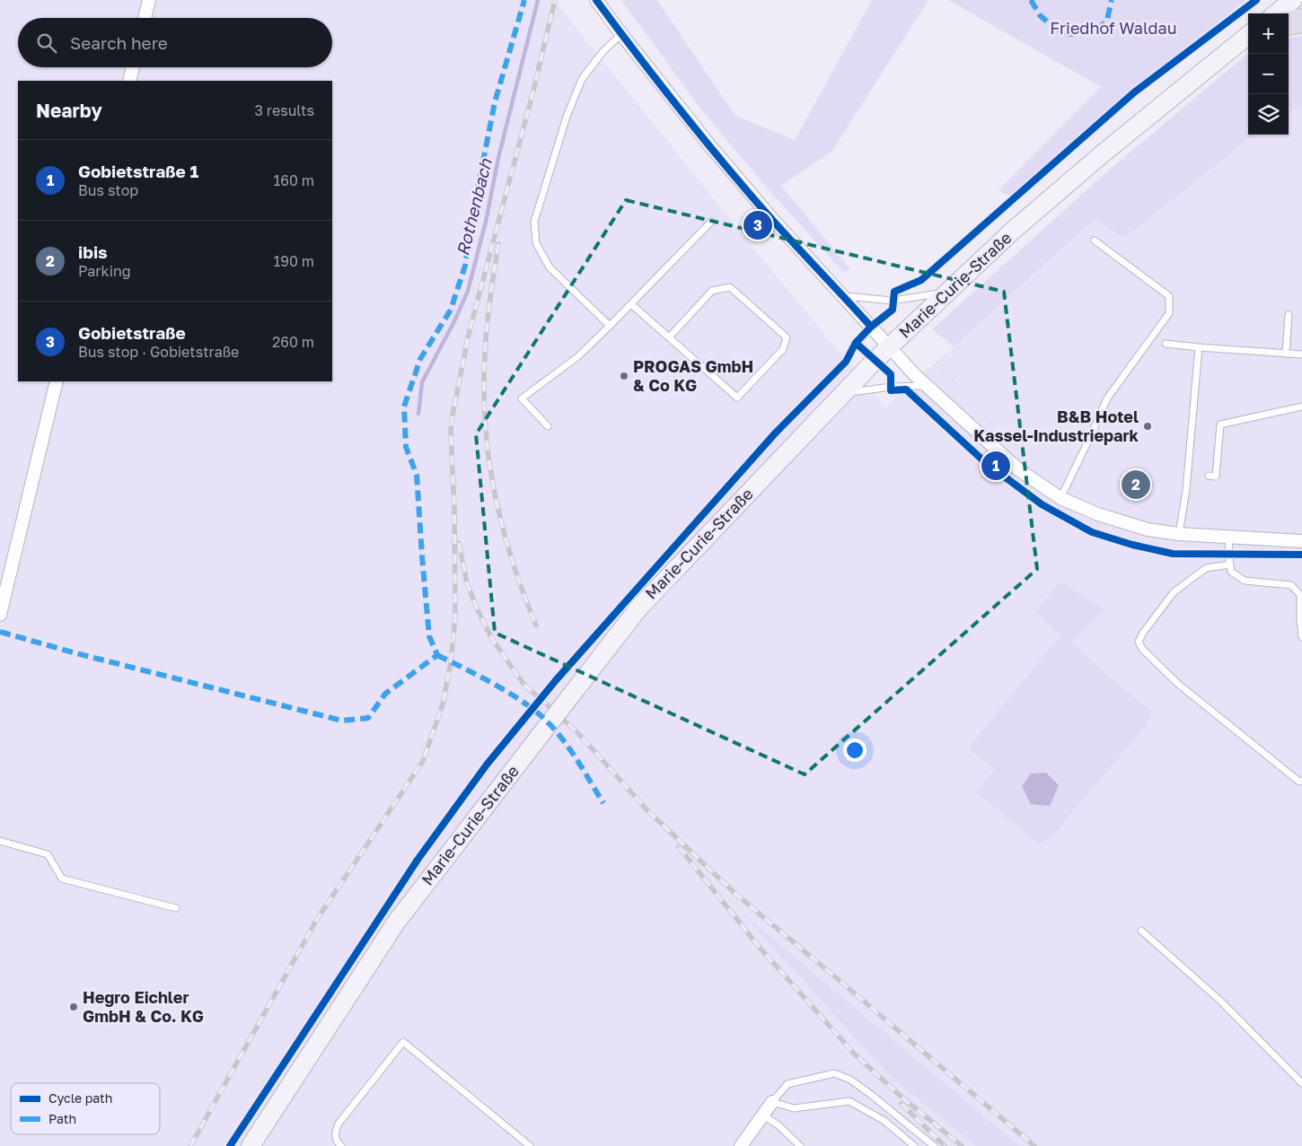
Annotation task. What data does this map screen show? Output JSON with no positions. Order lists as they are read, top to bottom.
{
  "streets": {
    "main road": ["Marie-Curie-Straße"]
  },
  "water": ["Rothenbach"],
  "parks": ["Friedhof Waldau"],
  "places": ["PROGAS GmbH & Co KG", "B&B Hotel Kassel-Industriepark", "Hegro Eichler GmbH & Co. KG"],
  "legend": ["Cycle path", "Path"],
  "page": {
    "map_buttons": ["+", "−"],
    "search": "Search here",
    "heading": ["Nearby", "3 results"],
    "list": [
      {
        "mark": "1",
        "name": "Gobietstraße 1",
        "note": "Bus stop",
        "value": "160 m"
      },
      {
        "mark": "2",
        "name": "ibis",
        "note": "Parking",
        "value": "190 m"
      },
      {
        "mark": "3",
        "name": "Gobietstraße",
        "note": "Bus stop · Gobietstraße",
        "value": "260 m"
      }
    ],
    "pins": ["3", "1", "2"]
  }
}
